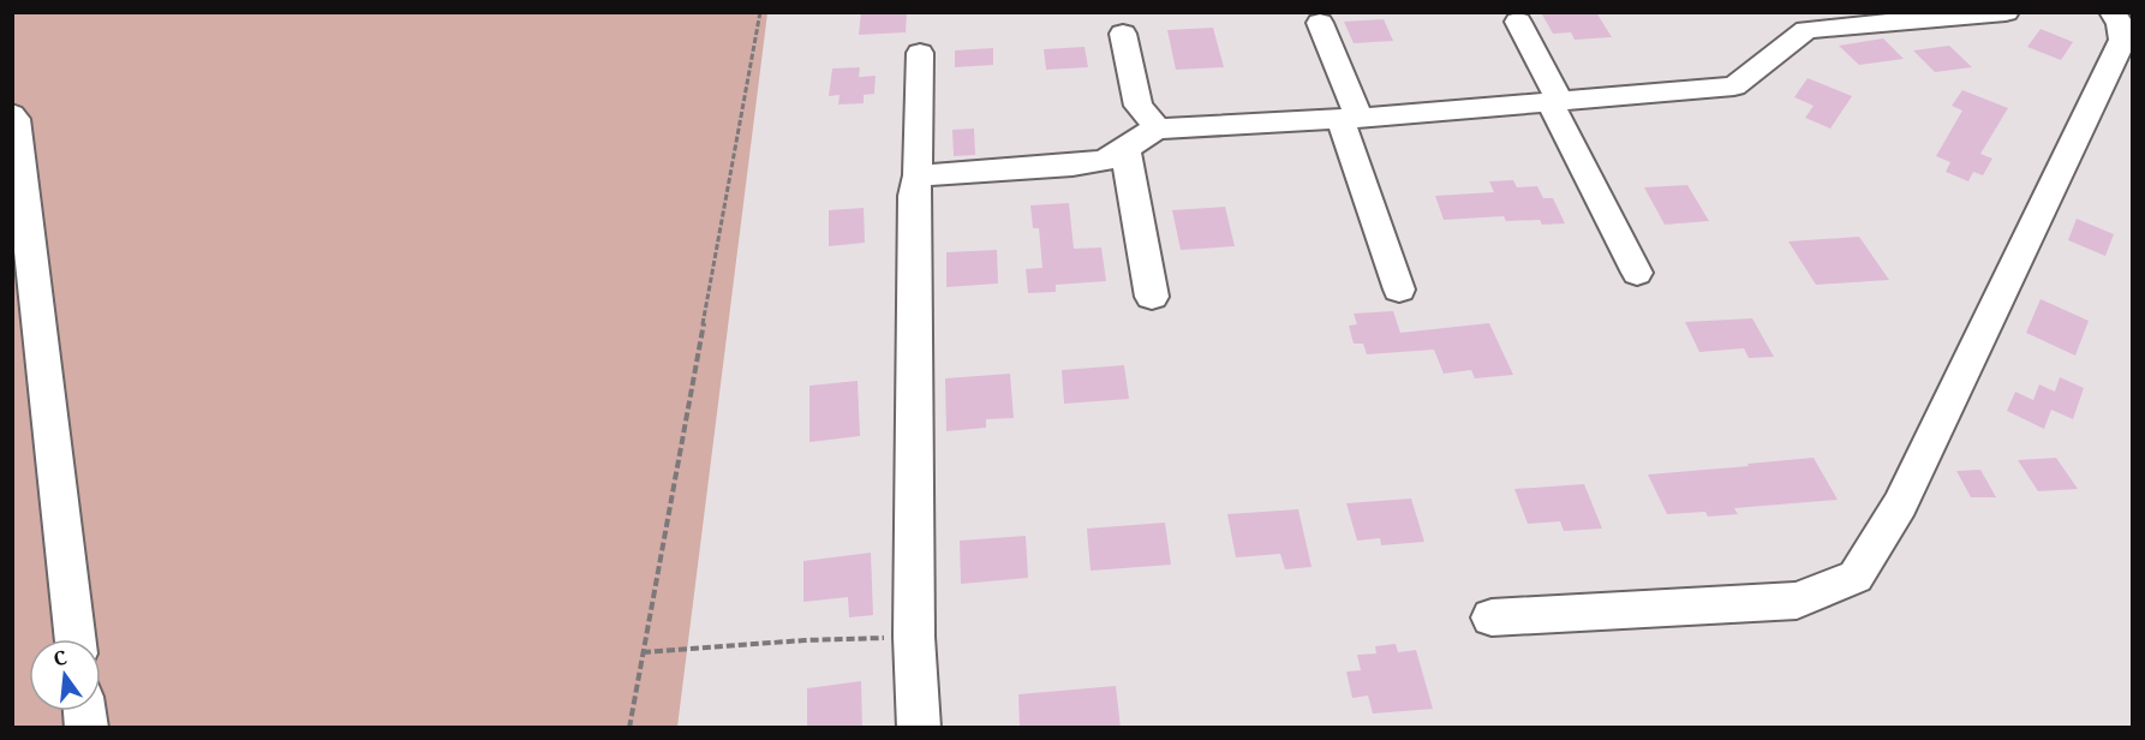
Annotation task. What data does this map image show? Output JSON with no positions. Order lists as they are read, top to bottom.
{
  "north": "top"
}
